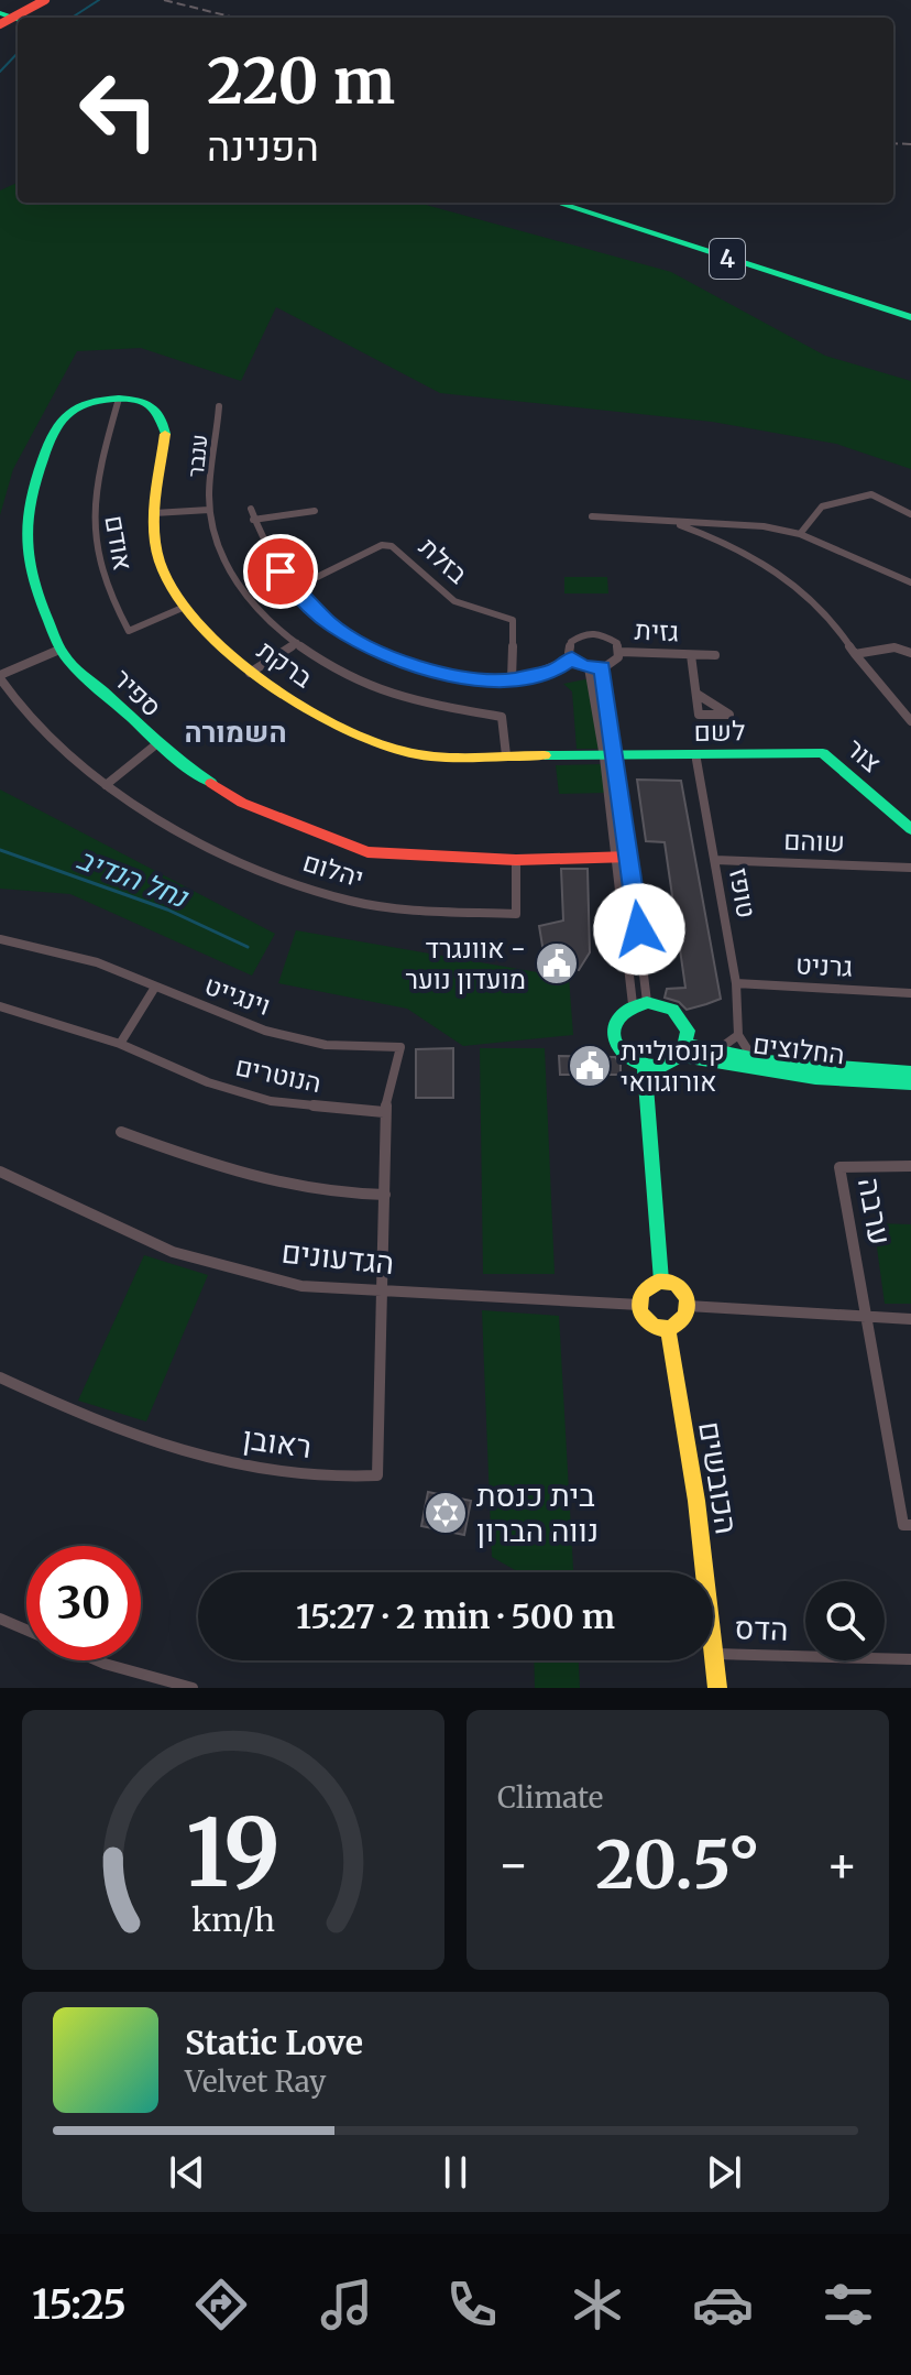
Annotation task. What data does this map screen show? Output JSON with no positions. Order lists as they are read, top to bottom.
{
  "streets": {
    "main road": [
      "4",
      "ברקת",
      "ספיר",
      "לשם",
      "צור",
      "החלוצים",
      "הכובשים"
    ],
    "street": [
      "ענבר",
      "אודם",
      "בזלת",
      "גזית",
      "שוהם",
      "יהלום",
      "טופז",
      "גרניט",
      "וינגייט",
      "הנוטרים",
      "ערבה",
      "הגדעונים",
      "ראובן",
      "הדס"
    ]
  },
  "crossings": [
    ["ענבר", "ברקת"],
    ["אודם", "ברקת"],
    ["אודם", "ספיר"],
    ["ברקת", "ספיר"],
    ["ברקת", "לשם"],
    ["ספיר", "יהלום"],
    ["לשם", "צור"],
    ["לשם", "טופז"],
    ["שוהם", "טופז"],
    ["טופז", "גרניט"],
    ["וינגייט", "הנוטרים"],
    ["הגדעונים", "ראובן"],
    ["הגדעונים", "הכובשים"],
    ["הכובשים", "הדס"]
  ],
  "districts": ["השמורה"],
  "water": ["נחל הנדיב"],
  "places": {
    "public building": ["אוונגרד - מועדון נוער", "קונסוליית אורוגוואי"],
    "synagogue": ["בית כנסת נווה הברון"]
  },
  "page": {
    "turn": ["220 m", "הפנינה"],
    "limit": "30",
    "trip": "15:27 · 2 min · 500 m",
    "tile": "Climate",
    "heat": ["−", "20.5°", "+"],
    "song": ["Static Love", "Velvet Ray"],
    "tabs": "15:25",
    "gauge": ["19", "km/h"]
  }
}
